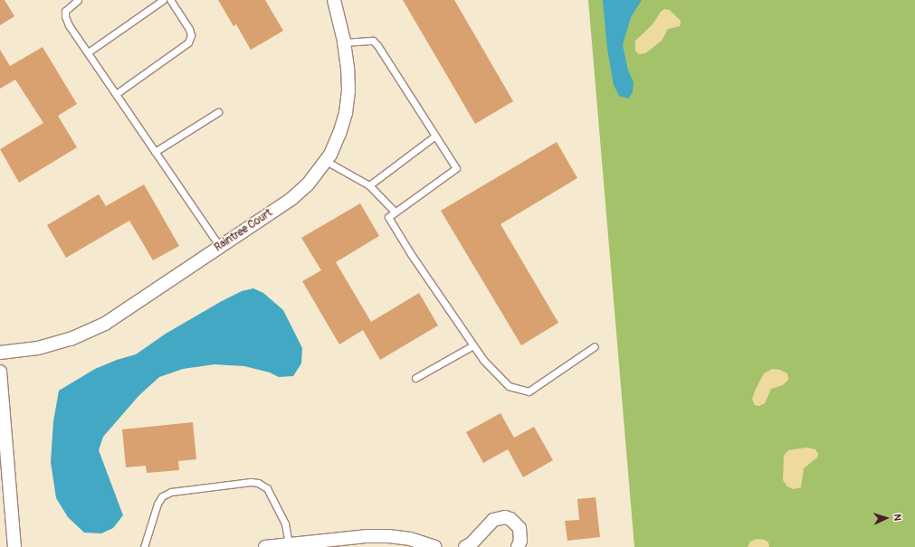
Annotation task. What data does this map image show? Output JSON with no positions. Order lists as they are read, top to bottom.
{
  "streets": {
    "street": ["Raintree Court"]
  },
  "north": "right"
}
